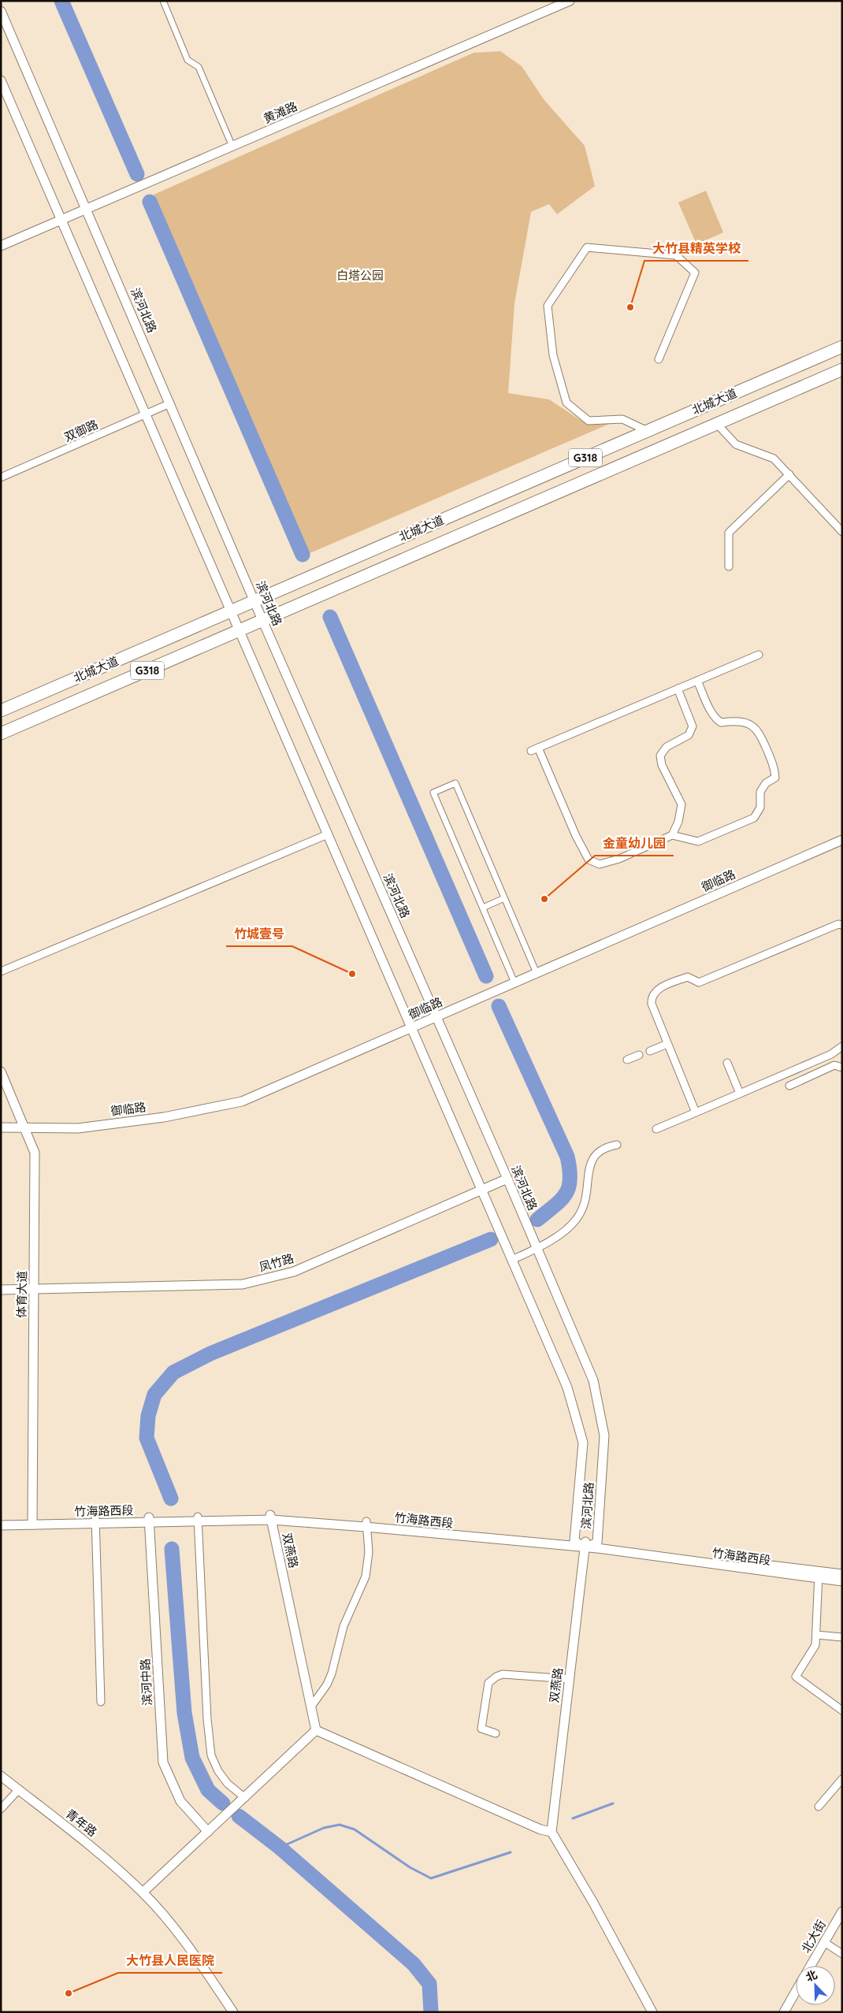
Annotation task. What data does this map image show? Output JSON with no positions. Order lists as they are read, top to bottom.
{
  "streets": {
    "highway": ["北城大道", "G318"],
    "street": [
      "黄滩路",
      "滨河北路",
      "双御路",
      "御临路",
      "凤竹路",
      "体育大道",
      "竹海路西段",
      "双燕路",
      "滨河中路",
      "青年路",
      "北大街"
    ]
  },
  "crossings": [
    ["黄滩路", "滨河北路"],
    ["滨河北路", "北城大道"],
    ["滨河北路", "双御路"],
    ["滨河北路", "御临路"],
    ["滨河北路", "凤竹路"],
    ["滨河北路", "竹海路西段"],
    ["滨河北路", "双燕路"],
    ["御临路", "体育大道"],
    ["凤竹路", "体育大道"],
    ["体育大道", "竹海路西段"],
    ["竹海路西段", "双燕路"],
    ["竹海路西段", "滨河中路"]
  ],
  "parks": ["白塔公园"],
  "places": [
    "大竹县精英学校",
    "金童幼儿园",
    "竹城壹号",
    "大竹县人民医院"
  ],
  "north": "top left"
}
